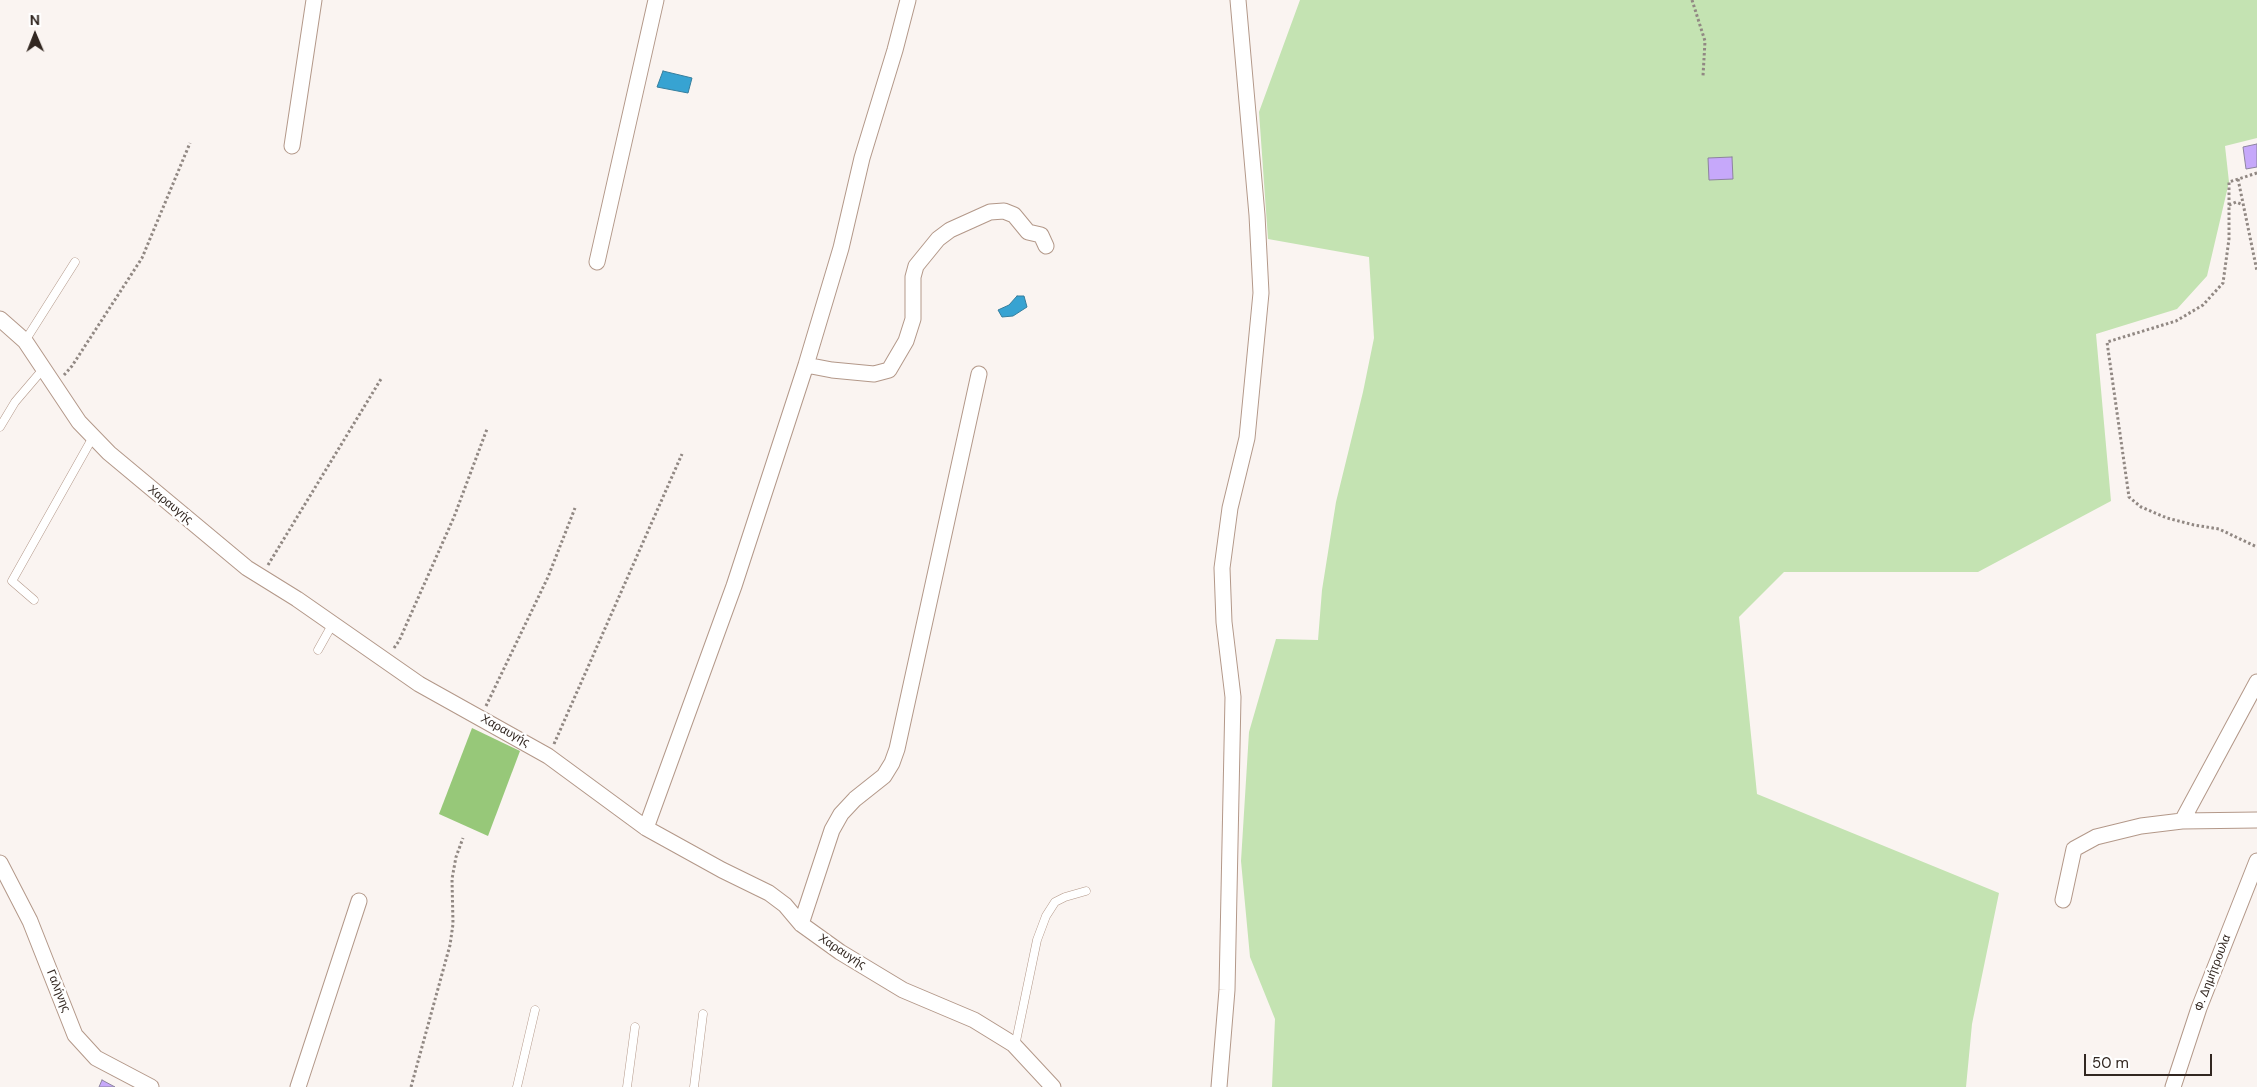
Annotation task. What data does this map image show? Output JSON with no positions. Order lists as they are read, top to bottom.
{
  "streets": {
    "street": ["Χαραυγής", "Φ. Δημήτρουλα", "Γαλήνης"]
  },
  "scale_bar": "50 m",
  "north": "top"
}
